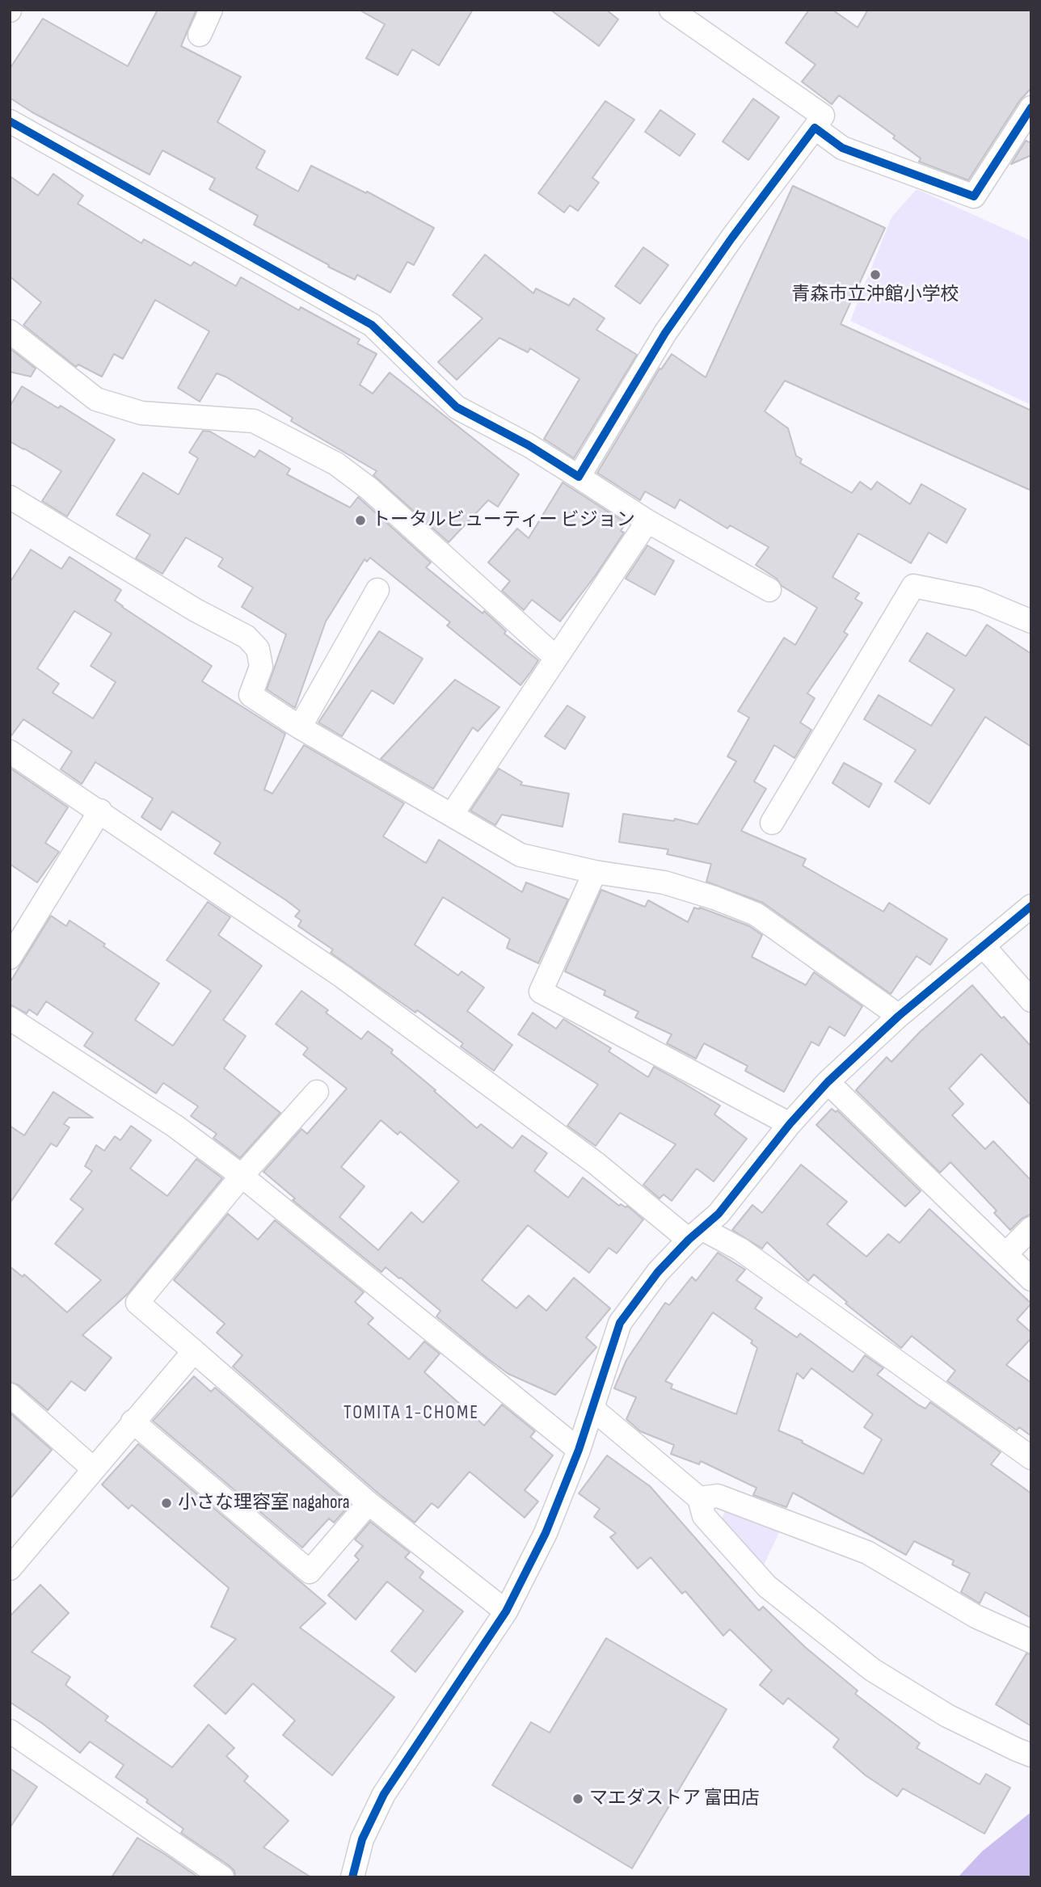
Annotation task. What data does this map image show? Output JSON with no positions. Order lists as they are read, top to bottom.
{
  "districts": ["TOMITA 1-CHOME"],
  "places": [
    "青森市立沖館小学校",
    "トータルビューティー ビジョン",
    "小さな理容室 nagahora",
    "マエダストア 富田店"
  ]
}
